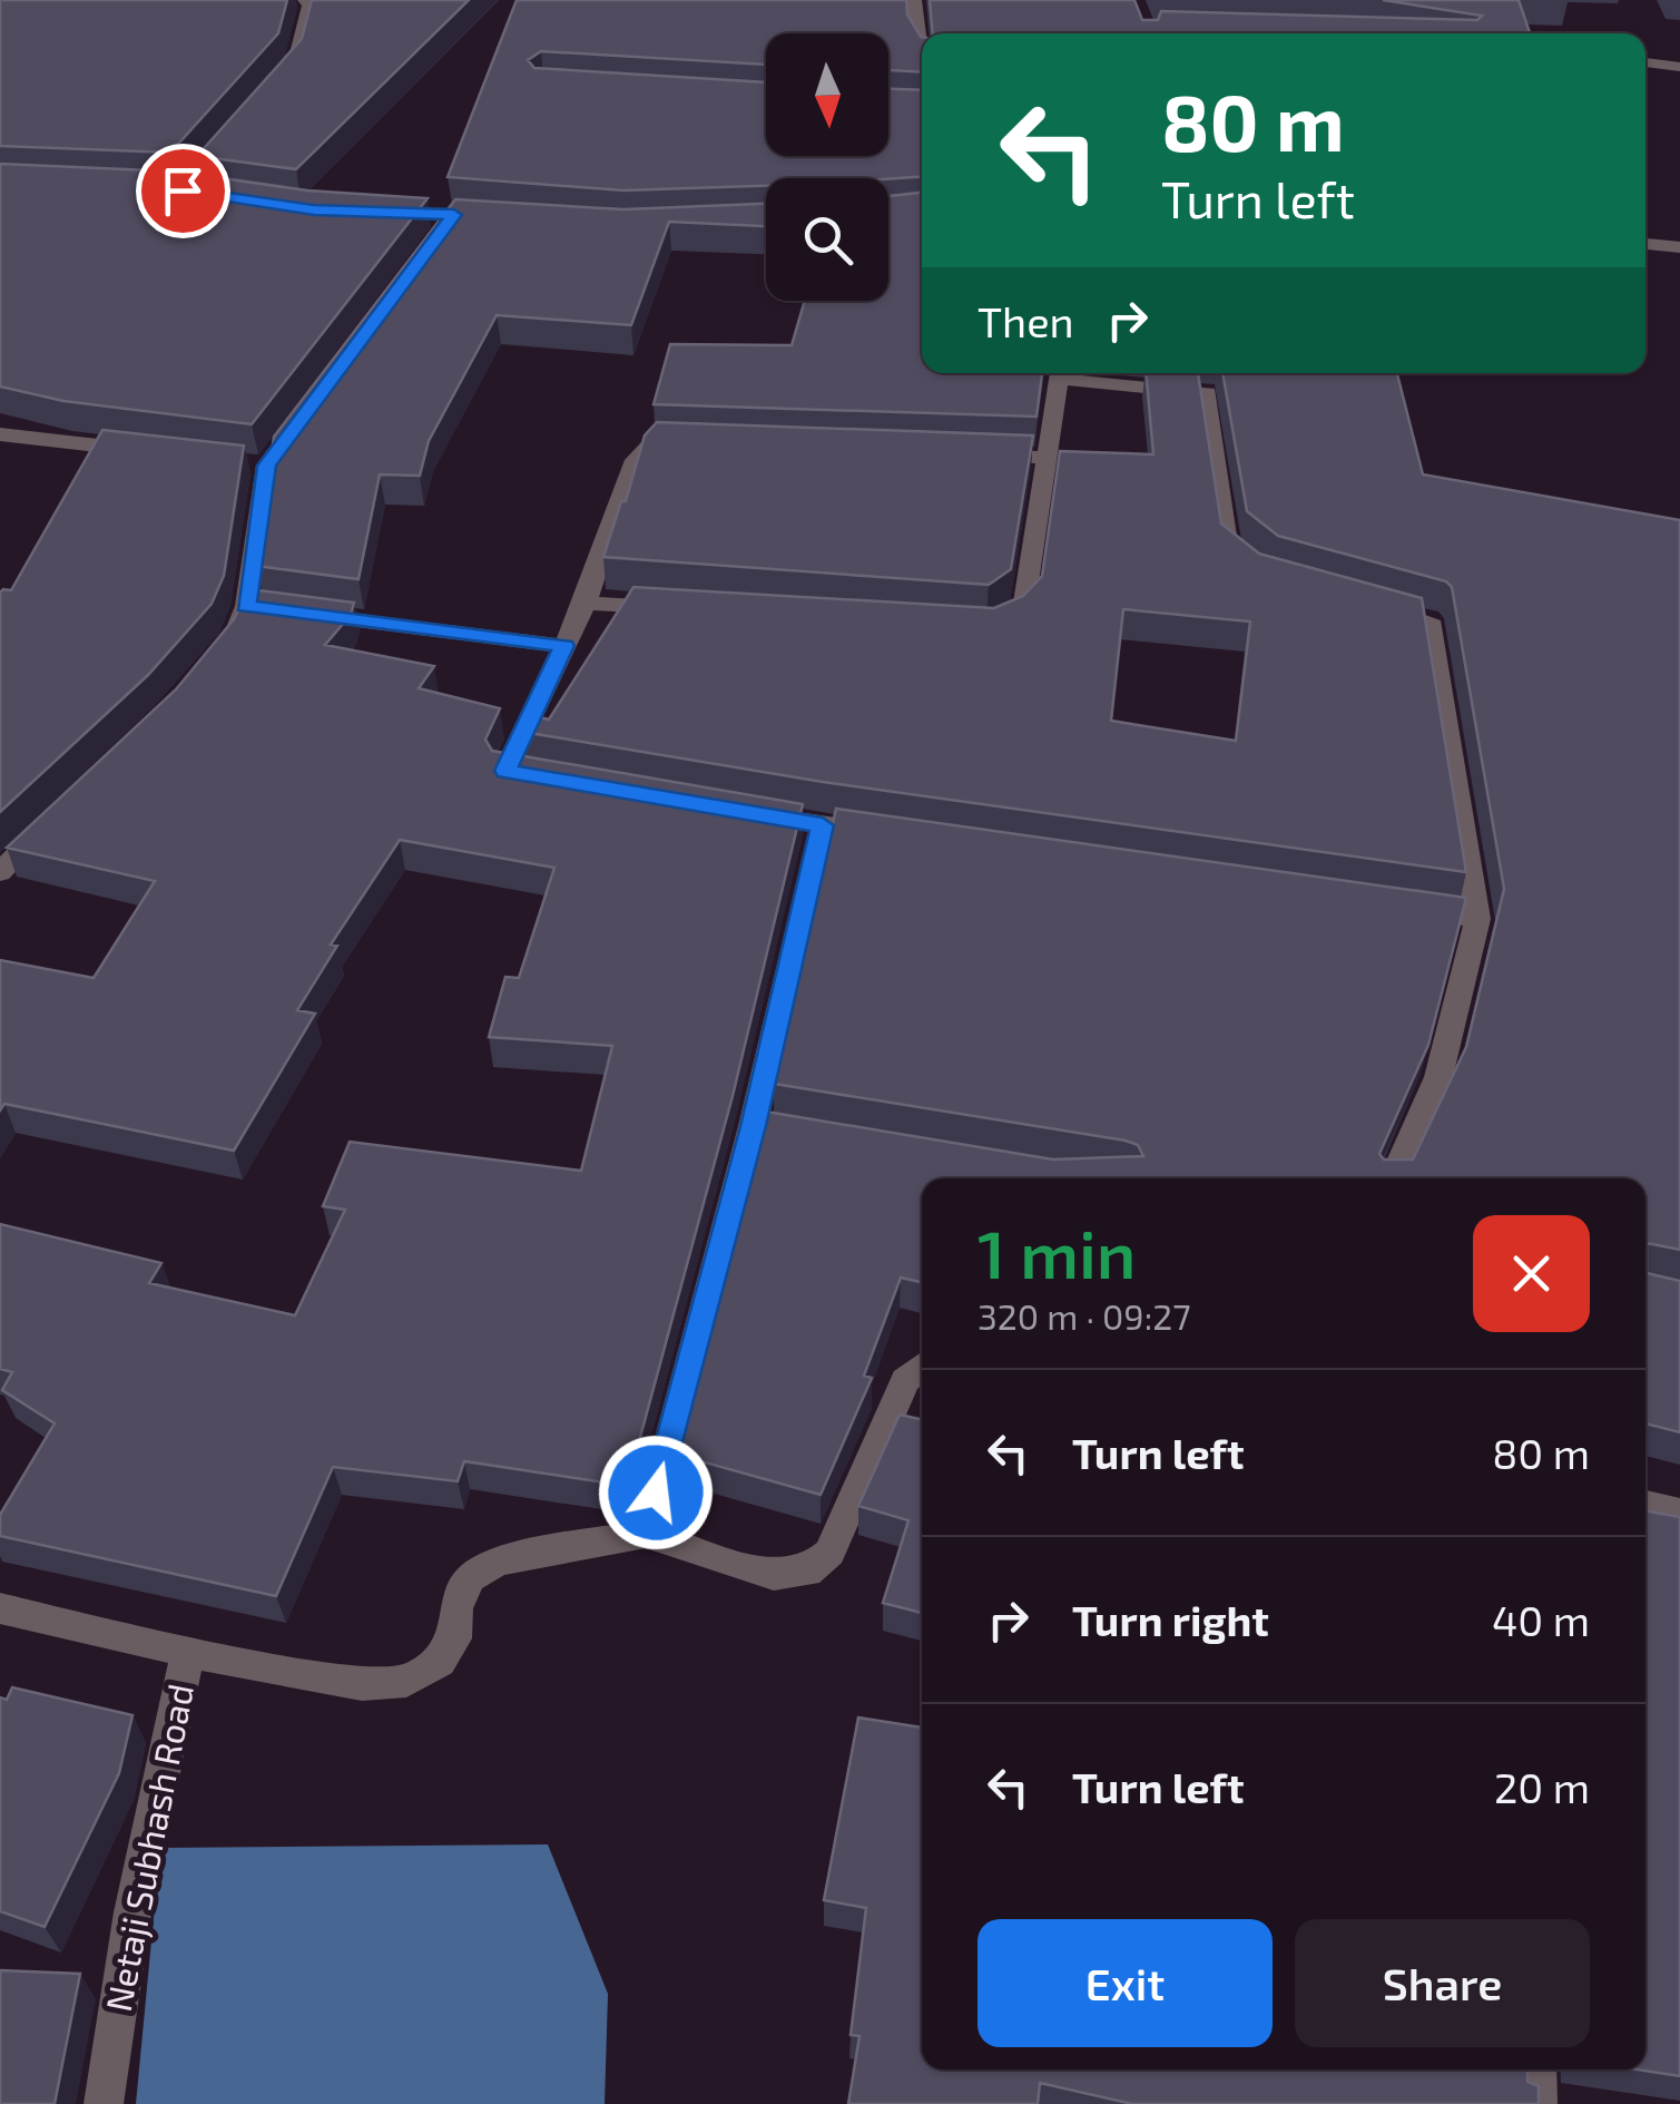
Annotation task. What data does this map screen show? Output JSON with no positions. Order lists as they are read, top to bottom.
{
  "streets": {
    "street": ["Netaji Subhash Road"]
  },
  "north": "bottom",
  "page": {
    "turn": ["80 m", "Turn left"],
    "then": "Then",
    "heading": ["1 min", "320 m · 09:27"],
    "list": [
      {
        "name": "Turn left",
        "value": "80 m"
      },
      {
        "name": "Turn right",
        "value": "40 m"
      },
      {
        "name": "Turn left",
        "value": "20 m"
      }
    ],
    "buttons": ["Exit", "Share"]
  }
}
